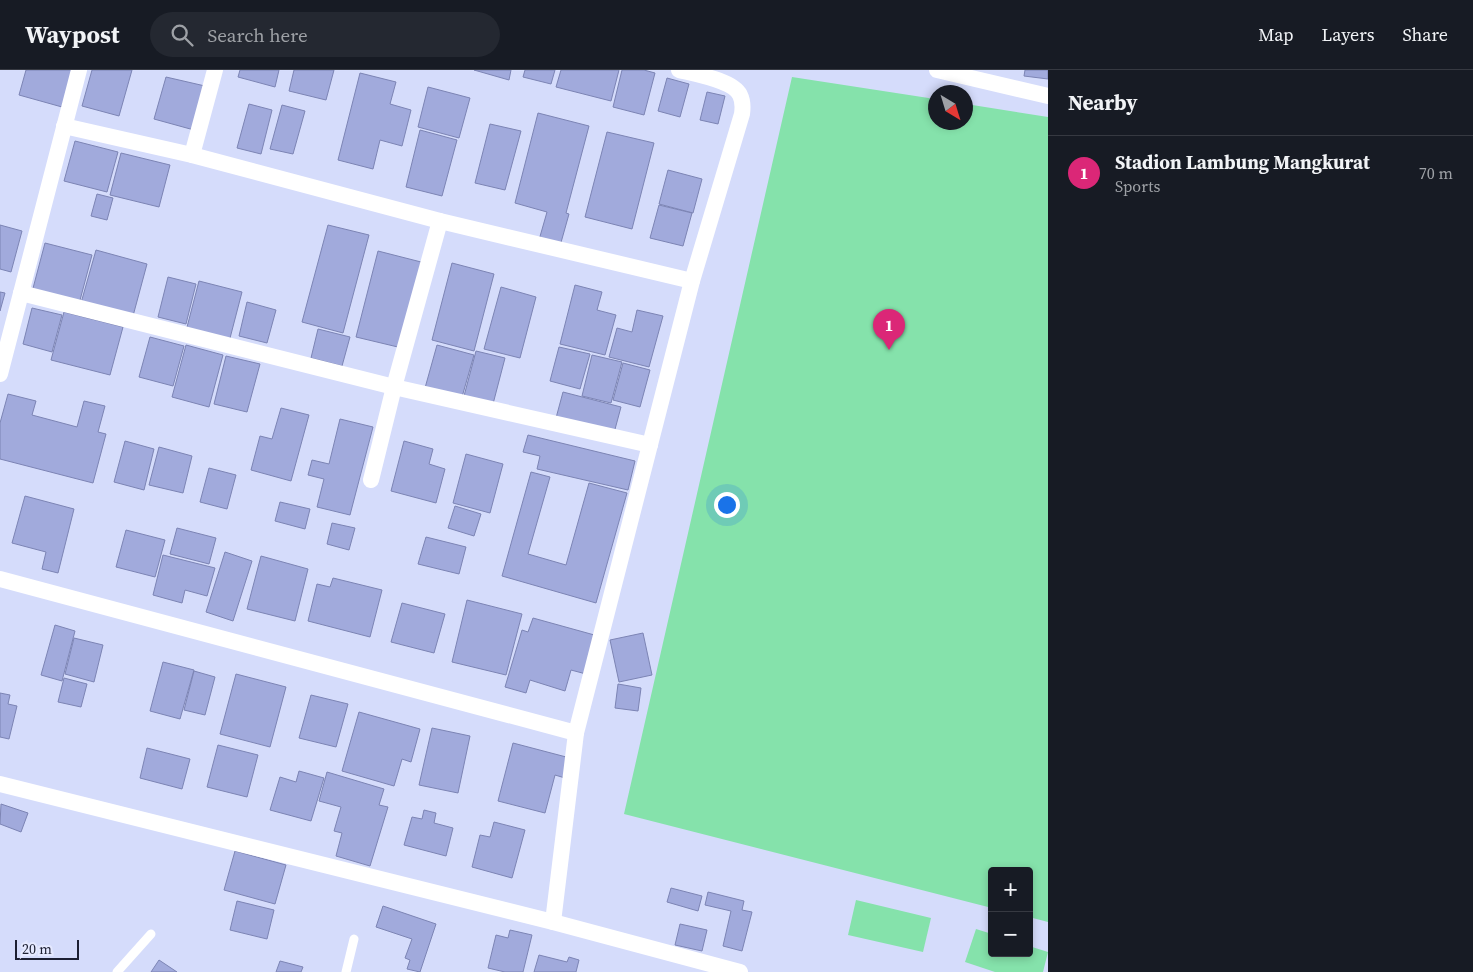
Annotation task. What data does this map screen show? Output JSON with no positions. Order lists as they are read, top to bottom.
{
  "scale_bar": "20 m",
  "north": "bottom right",
  "page": {
    "header": "Waypost",
    "search": "Search here",
    "nav": ["Map", "Layers", "Share"],
    "heading": "Nearby",
    "list": [
      {
        "mark": "1",
        "name": "Stadion Lambung Mangkurat",
        "note": "Sports",
        "value": "70 m"
      }
    ],
    "pins": "1",
    "map_buttons": ["+", "−"],
    "scale": "20 m"
  }
}
